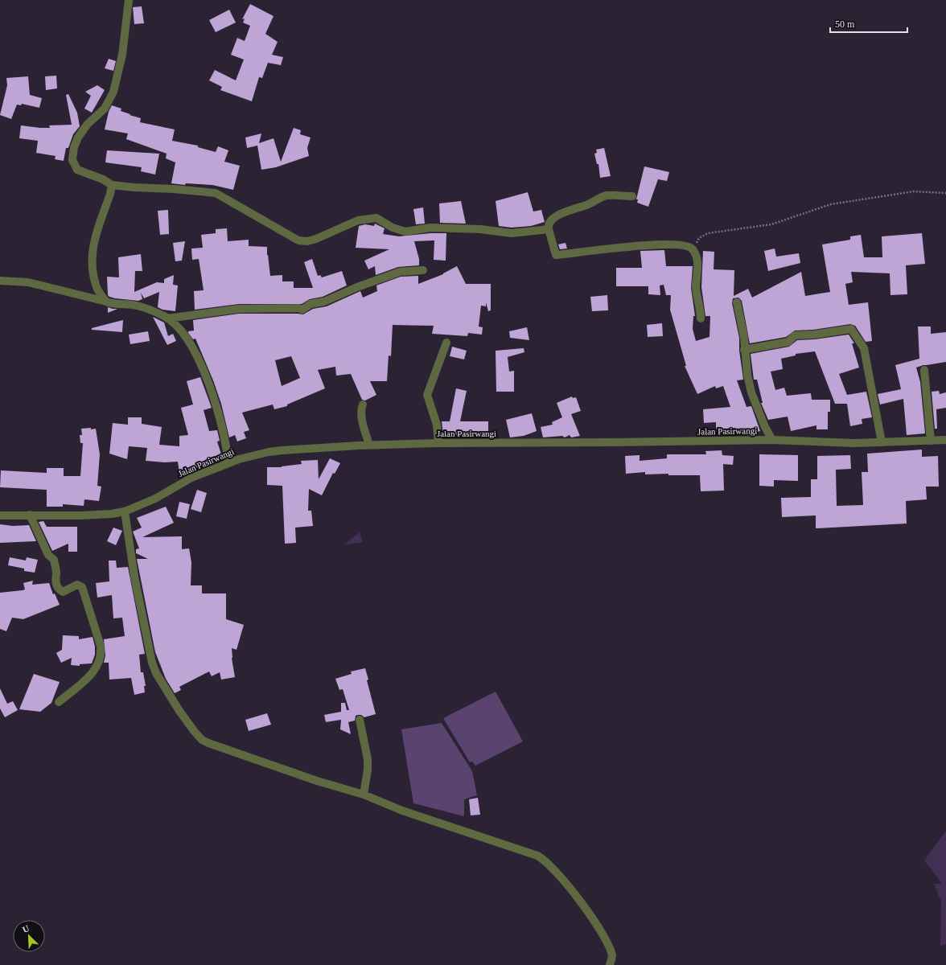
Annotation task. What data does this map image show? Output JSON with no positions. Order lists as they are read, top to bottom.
{
  "streets": {
    "street": ["Jalan Pasirwangi"]
  },
  "scale_bar": "50 m",
  "north": "top left"
}
